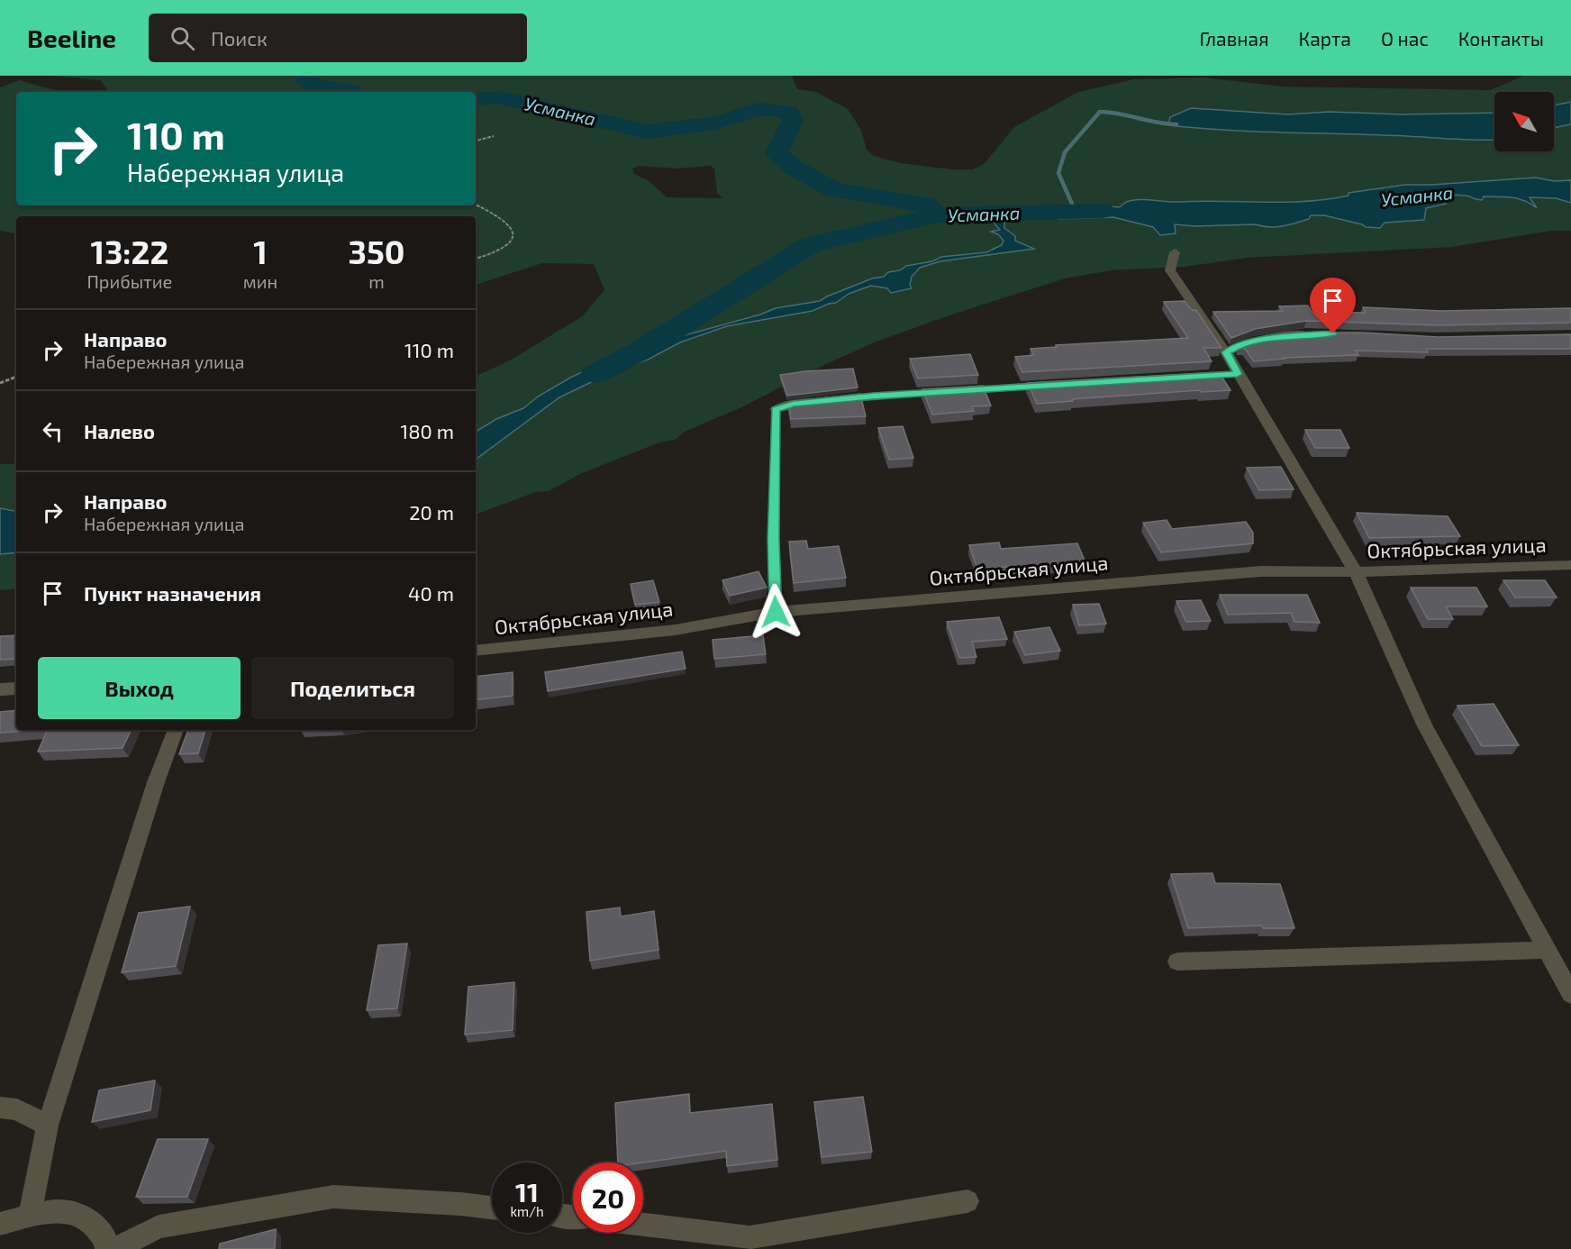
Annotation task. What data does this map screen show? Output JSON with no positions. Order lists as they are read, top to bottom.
{
  "streets": {
    "street": ["Октябрьская улица"]
  },
  "water": ["Усманка"],
  "north": "top left",
  "page": {
    "header": "Beeline",
    "search": "Поиск",
    "nav": [
      "Главная",
      "Карта",
      "О нас",
      "Контакты"
    ],
    "turn": ["110 m", "Набережная улица"],
    "eta": [
      "13:22",
      "Прибытие",
      "1",
      "мин",
      "350",
      "m"
    ],
    "list": [
      {
        "name": "Направо",
        "note": "Набережная улица",
        "value": "110 m"
      },
      {
        "name": "Налево",
        "value": "180 m"
      },
      {
        "name": "Направо",
        "note": "Набережная улица",
        "value": "20 m"
      },
      {
        "name": "Пункт назначения",
        "value": "40 m"
      }
    ],
    "buttons": ["Выход", "Поделиться"],
    "speed": "11 km/h",
    "limit": "20"
  }
}
